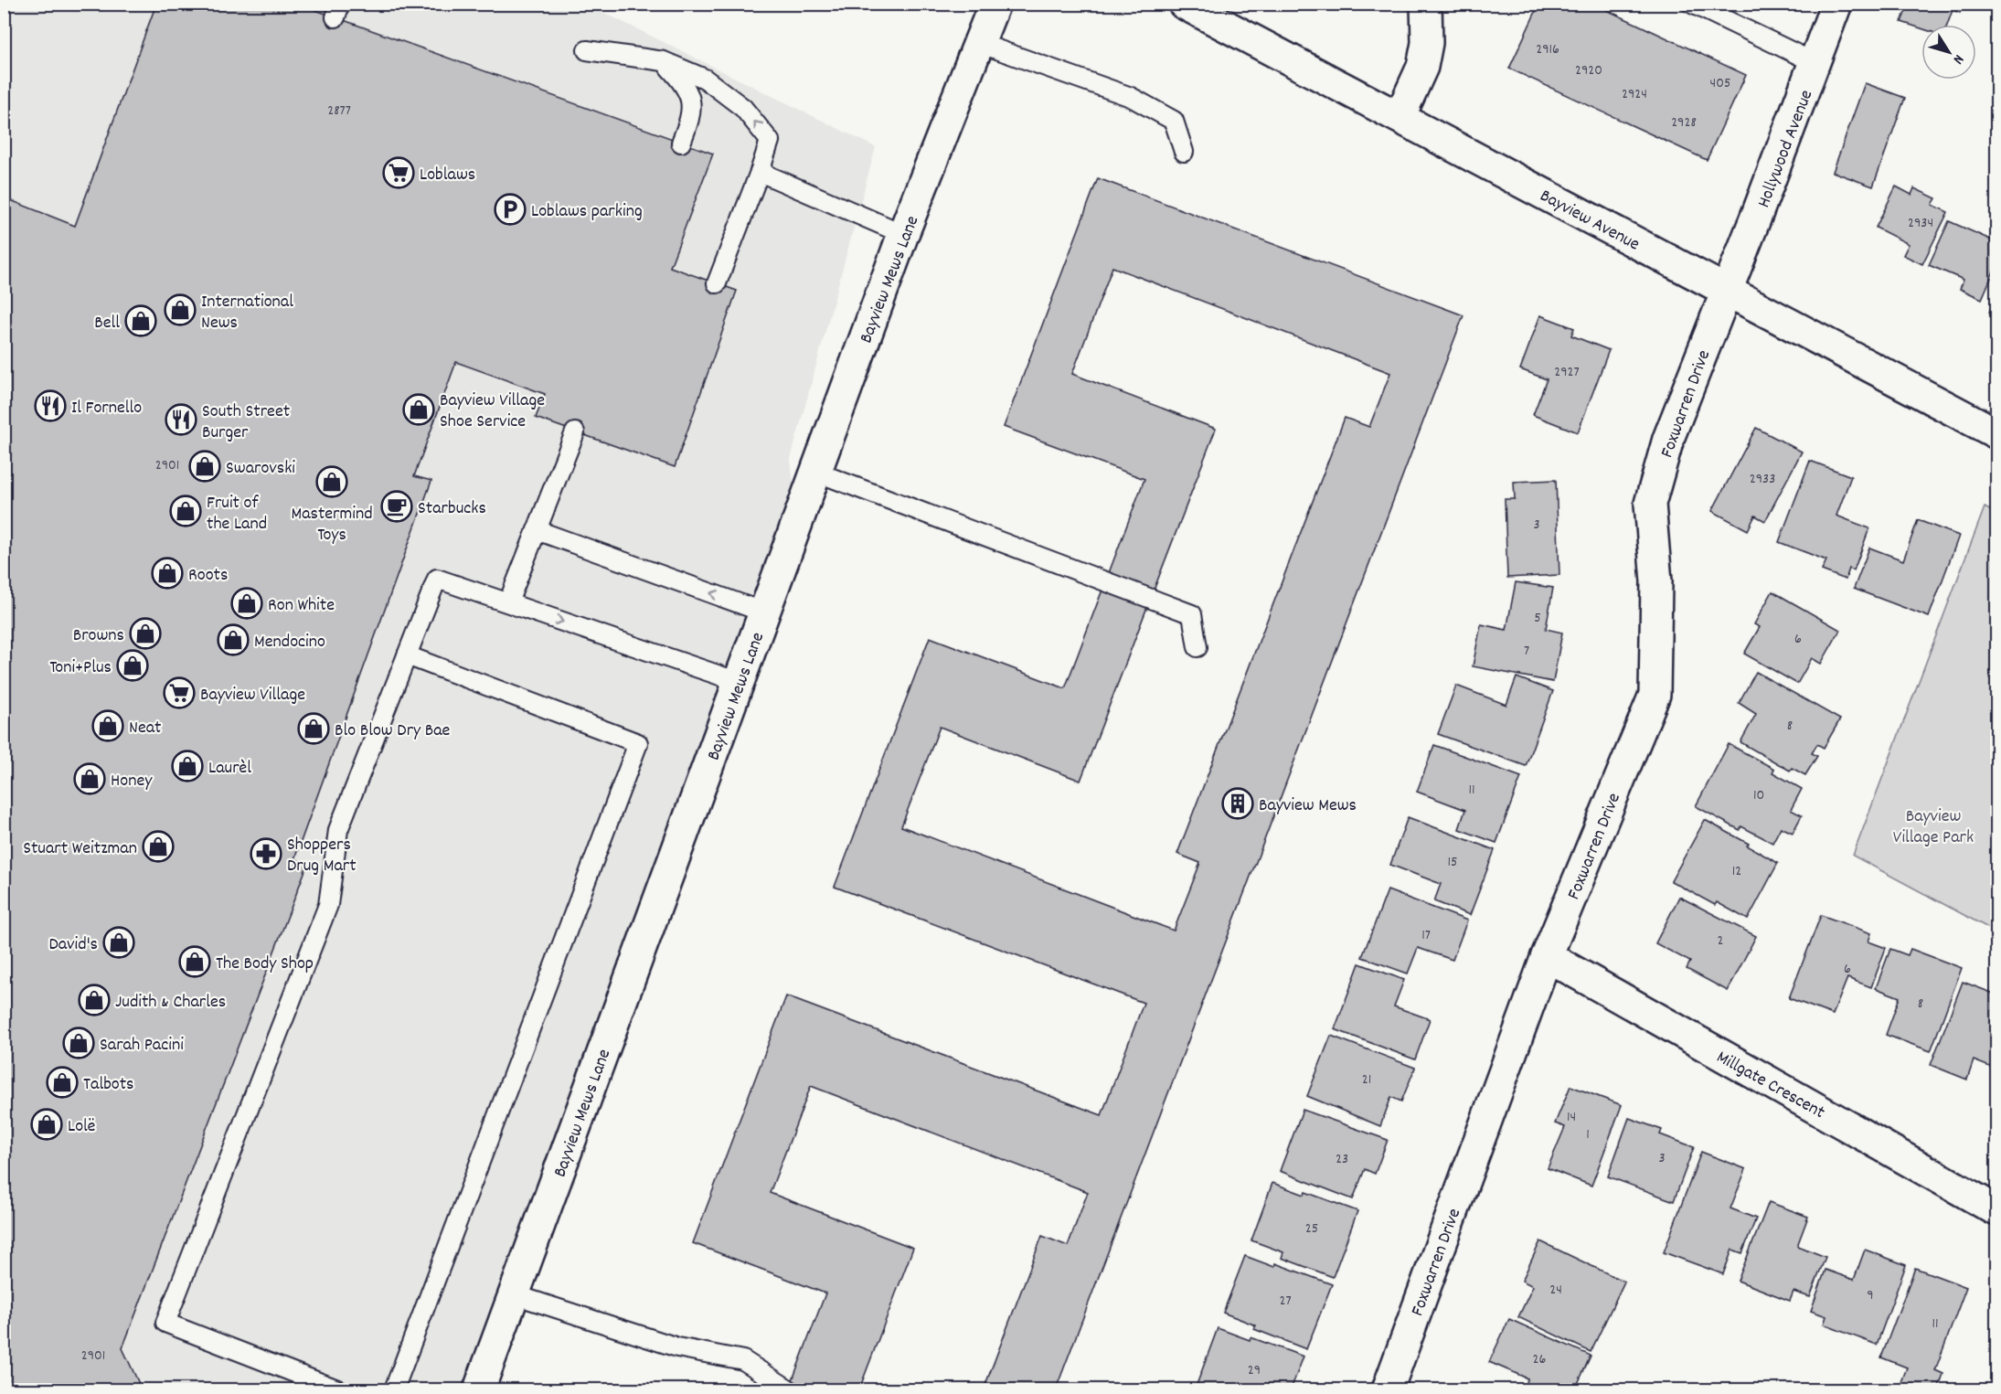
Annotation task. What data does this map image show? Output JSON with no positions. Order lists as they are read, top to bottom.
{
  "streets": {
    "street": [
      "Hollywood Avenue",
      "Bayview Avenue",
      "Bayview Mews Lane",
      "Foxwarren Drive",
      "Millgate Crescent"
    ]
  },
  "crossings": [
    ["Hollywood Avenue", "Bayview Avenue"],
    ["Hollywood Avenue", "Foxwarren Drive"],
    ["Bayview Avenue", "Foxwarren Drive"],
    ["Foxwarren Drive", "Millgate Crescent"]
  ],
  "parks": ["Bayview Village Park"],
  "places": {
    "supermarket": ["Loblaws", "Bayview Village"],
    "parking": ["Loblaws parking"],
    "shop": [
      "International News",
      "Bell",
      "Bayview Village Shoe Service",
      "Swarovski",
      "Mastermind Toys",
      "Fruit of the Land",
      "Roots",
      "Ron White",
      "Browns",
      "Mendocino",
      "Toni+Plus",
      "Neat",
      "Blo Blow Dry Bae",
      "Laurèl",
      "Honey",
      "Stuart Weitzman",
      "David's",
      "The Body Shop",
      "Judith & Charles",
      "Sarah Pacini",
      "Talbots",
      "Lolë"
    ],
    "restaurant": ["Il Fornello", "South Street Burger"],
    "cafe": ["Starbucks"],
    "building": ["Bayview Mews"],
    "pharmacy": ["Shoppers Drug Mart"]
  },
  "house_numbers": [
    "2916",
    "2920",
    "405",
    "2924",
    "2877",
    "2928",
    "2934",
    "2927",
    "2901",
    "2933",
    "3",
    "5",
    "6",
    "7",
    "8",
    "11",
    "10",
    "15",
    "12",
    "17",
    "2",
    "6",
    "8",
    "21",
    "14",
    "1",
    "3",
    "23",
    "25",
    "24",
    "9",
    "27",
    "11",
    "2901",
    "26",
    "29"
  ],
  "north": "bottom right"
}
